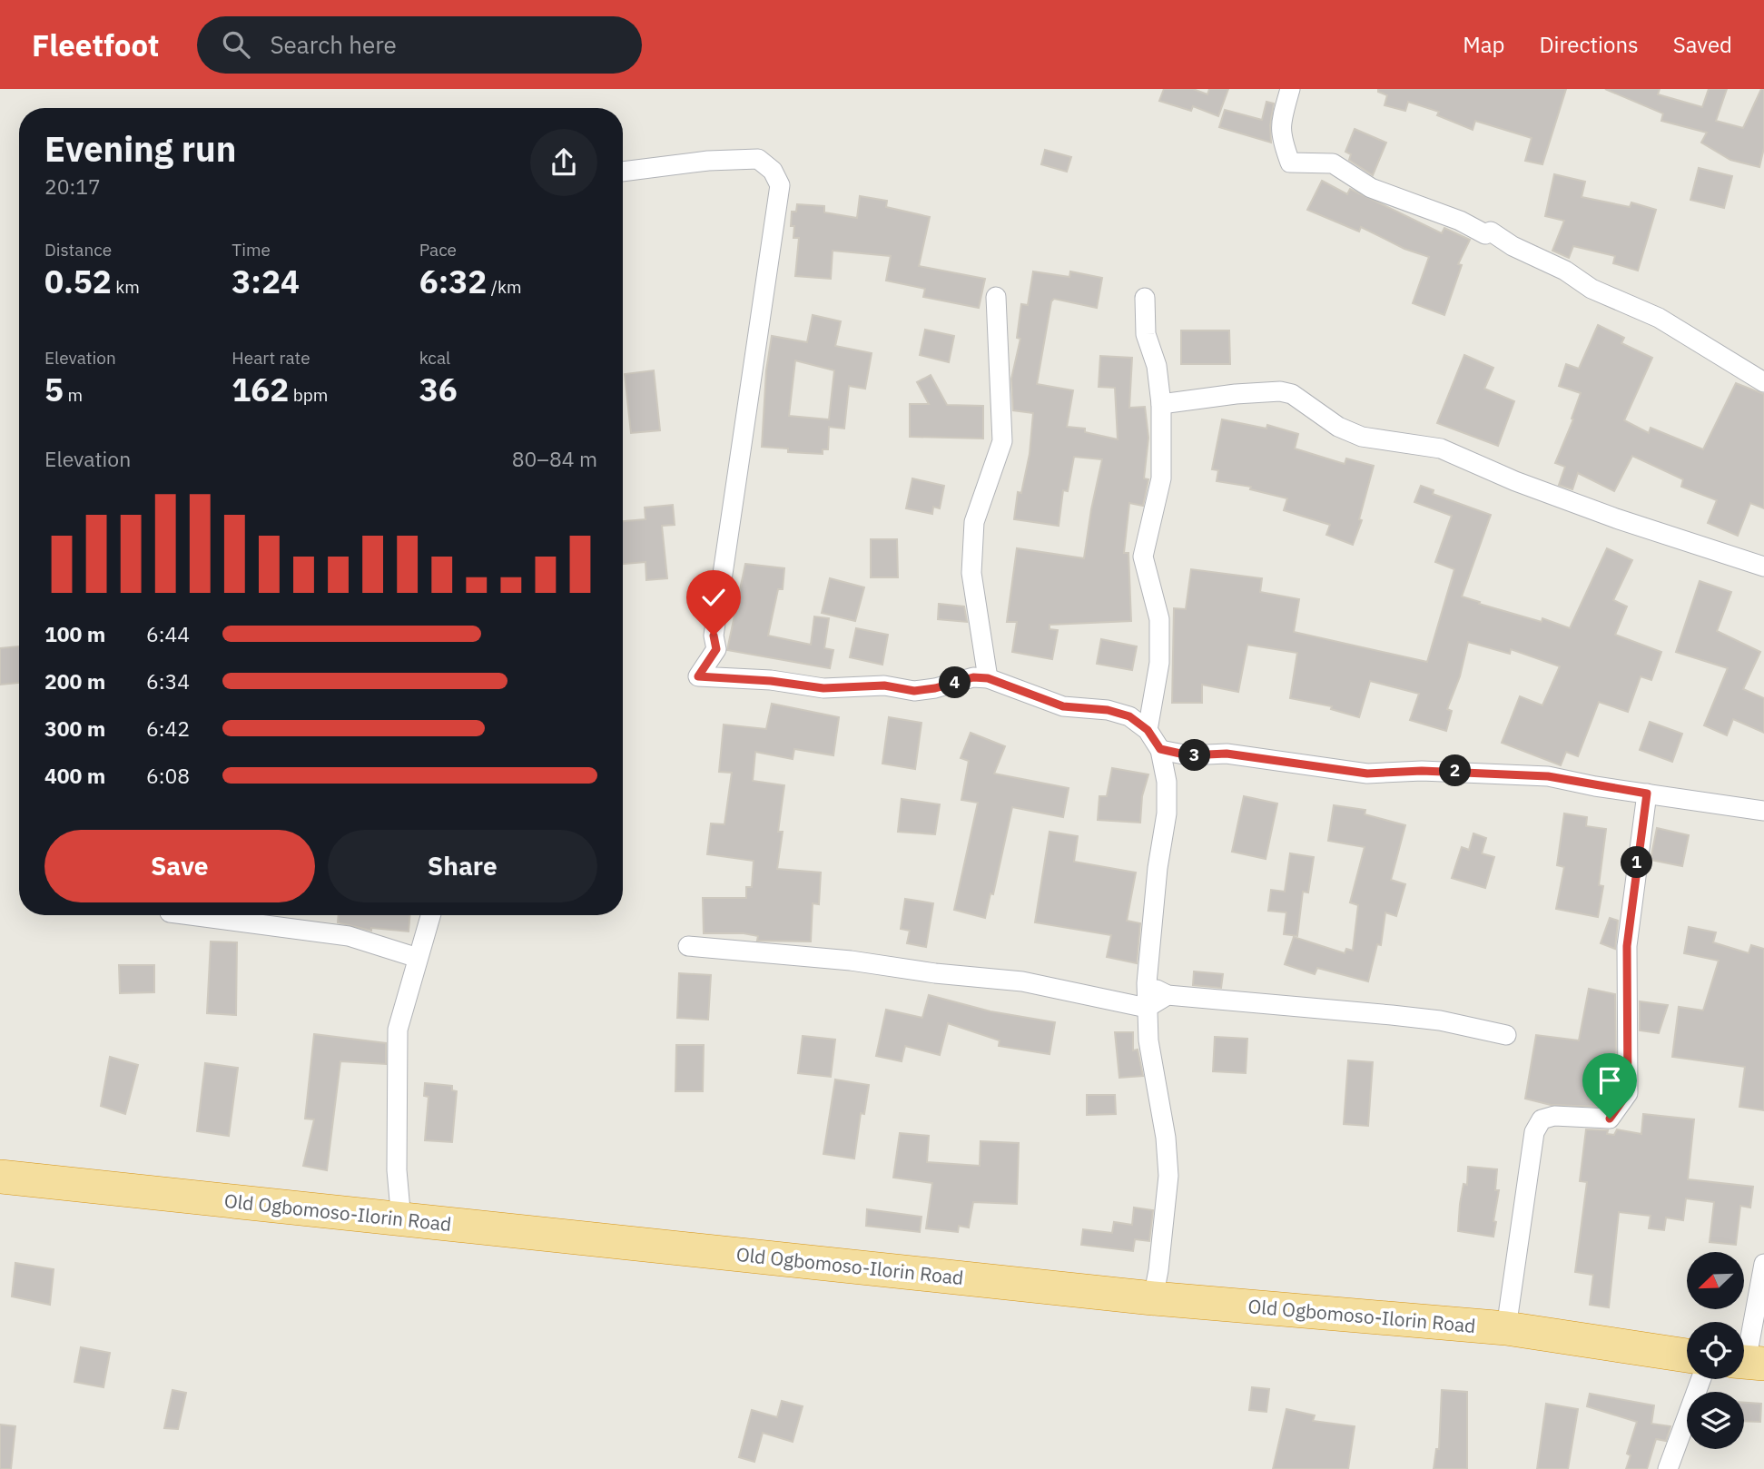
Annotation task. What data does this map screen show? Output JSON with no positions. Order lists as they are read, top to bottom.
{
  "streets": {
    "highway": ["Old Ogbomoso-Ilorin Road"]
  },
  "north": "bottom left",
  "page": {
    "header": "Fleetfoot",
    "search": "Search here",
    "nav": ["Map", "Directions", "Saved"],
    "heading": ["Evening run", "20:17"],
    "stats": [
      ["Distance", "0.52 km"],
      ["Time", "3:24"],
      ["Pace", "6:32 /km"],
      ["Elevation", "5 m"],
      ["Heart rate", "162 bpm"],
      ["kcal", "36"]
    ],
    "chart": ["Elevation", "80–84 m"],
    "list": [
      {
        "name": "100 m",
        "note": "6:44"
      },
      {
        "name": "200 m",
        "note": "6:34"
      },
      {
        "name": "300 m",
        "note": "6:42"
      },
      {
        "name": "400 m",
        "note": "6:08"
      }
    ],
    "pins": [
      "4",
      "3",
      "2",
      "1"
    ],
    "buttons": ["Save", "Share"]
  }
}
